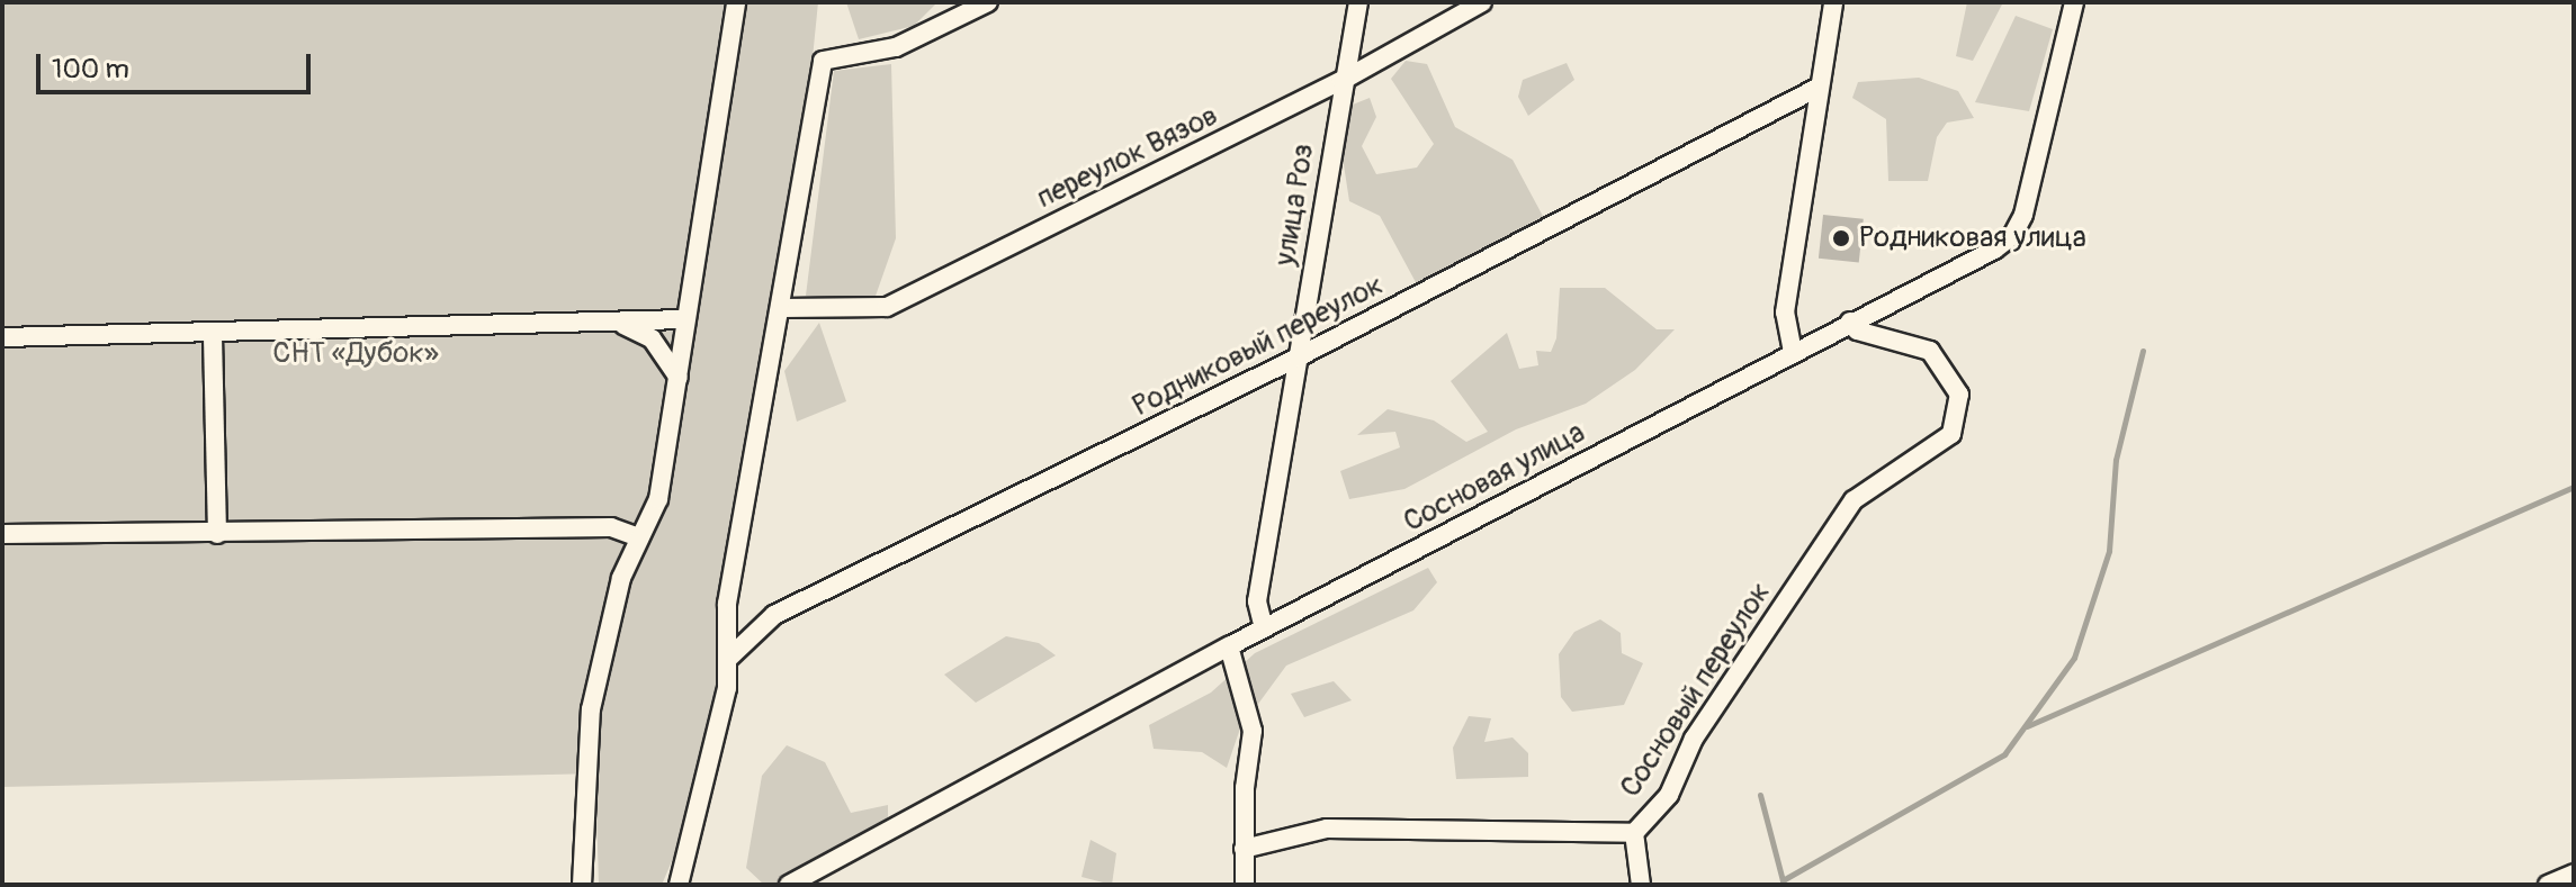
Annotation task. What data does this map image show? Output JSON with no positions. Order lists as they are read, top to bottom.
{
  "streets": {
    "street": [
      "переулок Вязов",
      "улица Роз",
      "Родниковый переулок",
      "Сосновая улица",
      "Сосновый переулок"
    ]
  },
  "crossings": [
    ["переулок Вязов", "улица Роз"],
    ["улица Роз", "Родниковый переулок"],
    ["улица Роз", "Сосновая улица"],
    ["Сосновая улица", "Сосновый переулок"]
  ],
  "parks": ["СНТ «Дубок»"],
  "places": ["Родниковая улица"],
  "scale_bar": "100 m"
}
